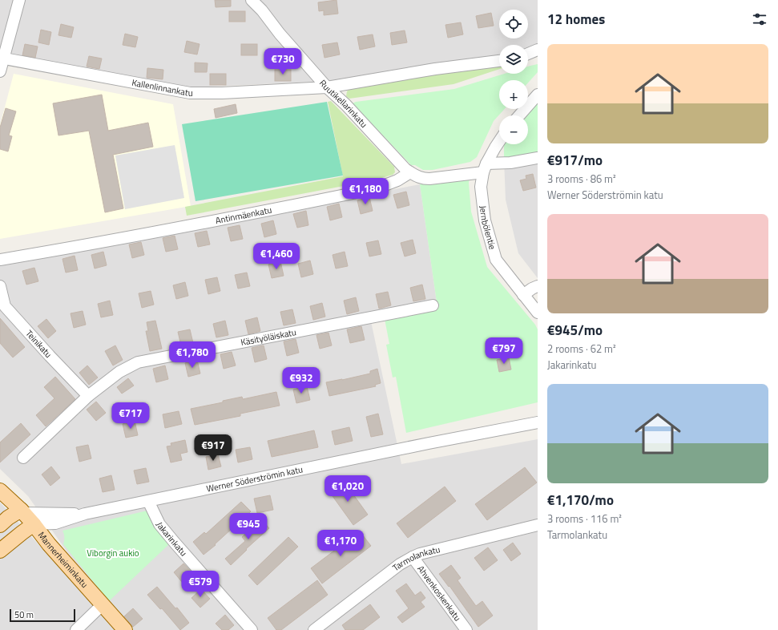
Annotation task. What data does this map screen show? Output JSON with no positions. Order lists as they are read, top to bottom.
{
  "streets": {
    "main road": ["Mannerheiminkatu"],
    "street": [
      "Kallenlinnankatu",
      "Ruutikellarinkatu",
      "Antinmäenkatu",
      "Jernbölentie",
      "Käsityöläiskatu",
      "Teinikatu",
      "Werner Söderströmin katu",
      "Jakarinkatu",
      "Tarmolankatu",
      "Ahvenkoskenkatu"
    ]
  },
  "crossings": [
    ["Kallenlinnankatu", "Ruutikellarinkatu"],
    ["Ruutikellarinkatu", "Antinmäenkatu"],
    ["Käsityöläiskatu", "Teinikatu"],
    ["Werner Söderströmin katu", "Jakarinkatu"],
    ["Werner Söderströmin katu", "Mannerheiminkatu"],
    ["Tarmolankatu", "Ahvenkoskenkatu"]
  ],
  "parks": ["Viborgin aukio"],
  "scale_bar": "50 m",
  "page": {
    "heading": "12 homes",
    "map_buttons": ["+", "−"],
    "list": [
      {
        "name": "€917/mo",
        "note": "3 rooms · 86 m² · Werner Söderströmin katu"
      },
      {
        "name": "€945/mo",
        "note": "2 rooms · 62 m² · Jakarinkatu"
      },
      {
        "name": "€1,170/mo",
        "note": "3 rooms · 116 m² · Tarmolankatu"
      }
    ],
    "price": [
      "€730",
      "€1,180",
      "€1,460",
      "€797",
      "€1,780",
      "€932",
      "€717",
      "€917",
      "€1,020",
      "€945",
      "€1,170",
      "€579"
    ],
    "scale": "50 m"
  }
}
